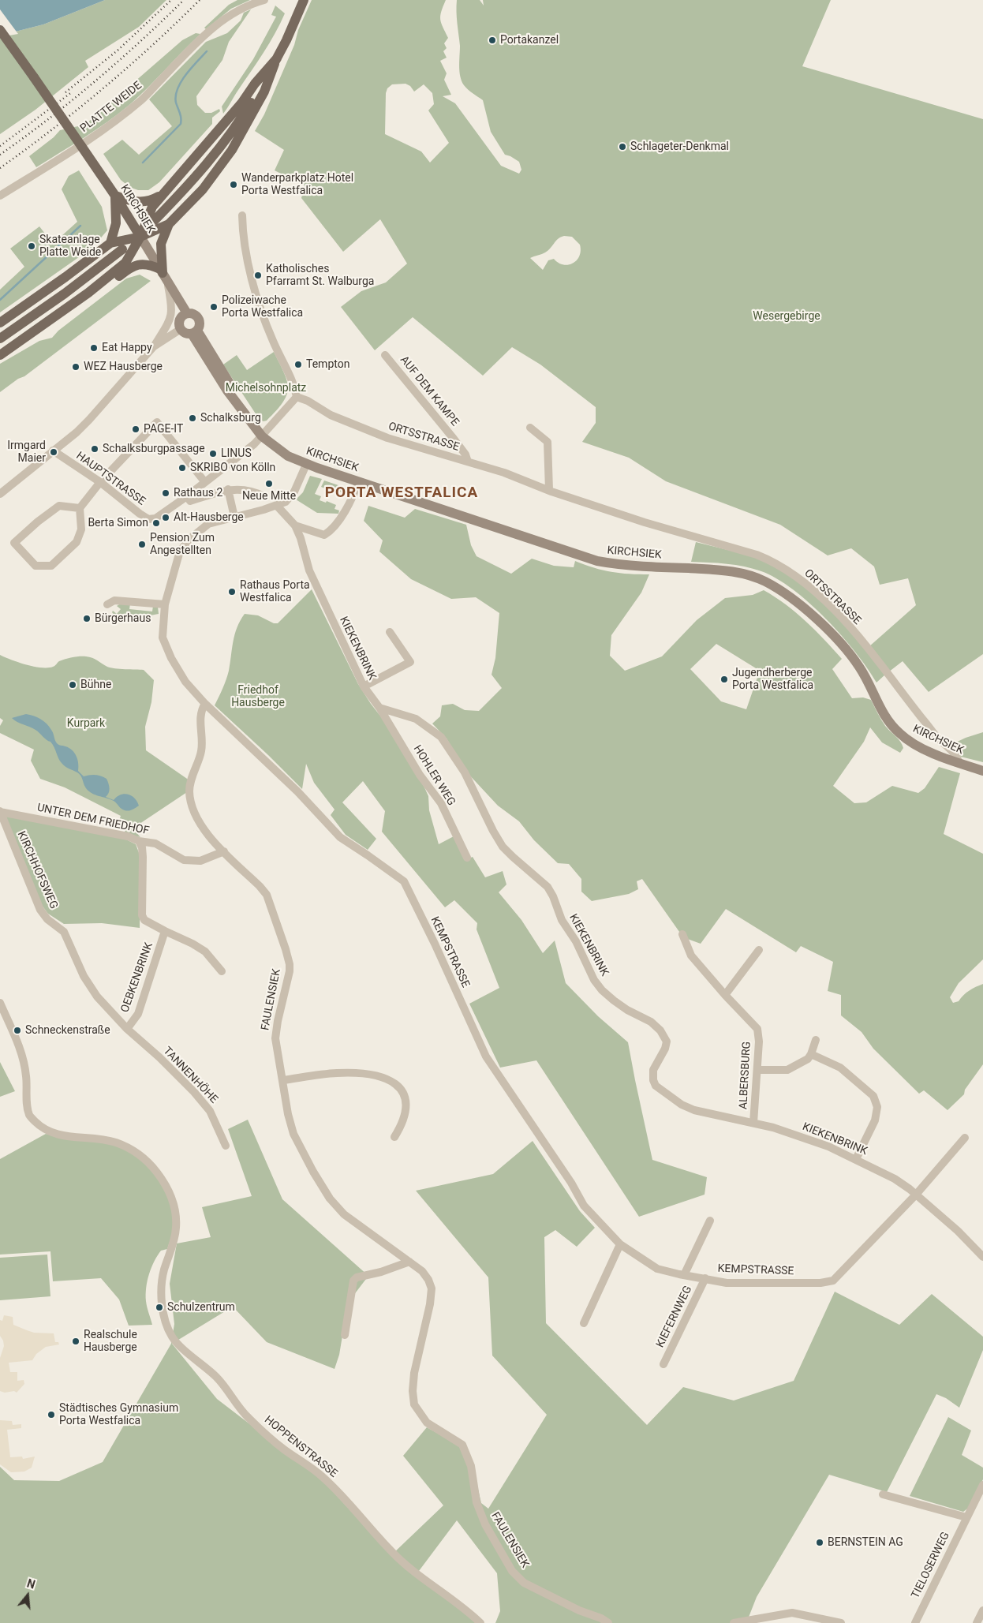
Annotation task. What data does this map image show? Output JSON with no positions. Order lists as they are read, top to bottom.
{
  "streets": {
    "main road": ["KIRCHSIEK"],
    "street": [
      "PLATTE WEIDE",
      "AUF DEM KAMPE",
      "ORTSSTRASSE",
      "HAUPTSTRASSE",
      "KIEKENBRINK",
      "HOHLER WEG",
      "UNTER DEM FRIEDHOF",
      "KIRCHHOFSWEG",
      "KEMPSTRASSE",
      "OEBKENBRINK",
      "FAULENSIEK",
      "TANNENHÖHE",
      "ALBERSBURG",
      "KIEFERNWEG",
      "HOPPENSTRASSE",
      "TIELOSERWEG"
    ]
  },
  "crossings": [
    ["KIRCHSIEK", "ORTSSTRASSE"],
    ["KIRCHSIEK", "HAUPTSTRASSE"],
    ["KIRCHSIEK", "KEMPSTRASSE"],
    ["AUF DEM KAMPE", "ORTSSTRASSE"],
    ["ORTSSTRASSE", "HAUPTSTRASSE"],
    ["KIEKENBRINK", "HOHLER WEG"],
    ["KIEKENBRINK", "KEMPSTRASSE"],
    ["KIEKENBRINK", "ALBERSBURG"],
    ["UNTER DEM FRIEDHOF", "KIRCHHOFSWEG"],
    ["UNTER DEM FRIEDHOF", "FAULENSIEK"],
    ["KIRCHHOFSWEG", "OEBKENBRINK"],
    ["KIRCHHOFSWEG", "TANNENHÖHE"],
    ["KEMPSTRASSE", "FAULENSIEK"],
    ["KEMPSTRASSE", "KIEFERNWEG"],
    ["OEBKENBRINK", "TANNENHÖHE"]
  ],
  "districts": ["PORTA WESTFALICA"],
  "parks": [
    "Wesergebirge",
    "Michelsohnplatz",
    "Friedhof Hausberge",
    "Kurpark"
  ],
  "places": [
    "Portakanzel",
    "Schlageter-Denkmal",
    "Wanderparkplatz Hotel Porta Westfalica",
    "Skateanlage Platte Weide",
    "Katholisches Pfarramt St. Walburga",
    "Polizeiwache Porta Westfalica",
    "Eat Happy",
    "Tempton",
    "WEZ Hausberge",
    "Schalksburg",
    "PAGE-IT",
    "Schalksburgpassage",
    "Irmgard Maier",
    "LINUS",
    "SKRIBO von Kölln",
    "Neue Mitte",
    "Rathaus 2",
    "Alt-Hausberge",
    "Berta Simon",
    "Pension Zum Angestellten",
    "Rathaus Porta Westfalica",
    "Bürgerhaus",
    "Jugendherberge Porta Westfalica",
    "Bühne",
    "Schneckenstraße",
    "Schulzentrum",
    "Realschule Hausberge",
    "Städtisches Gymnasium Porta Westfalica",
    "BERNSTEIN AG"
  ],
  "north": "top"
}
